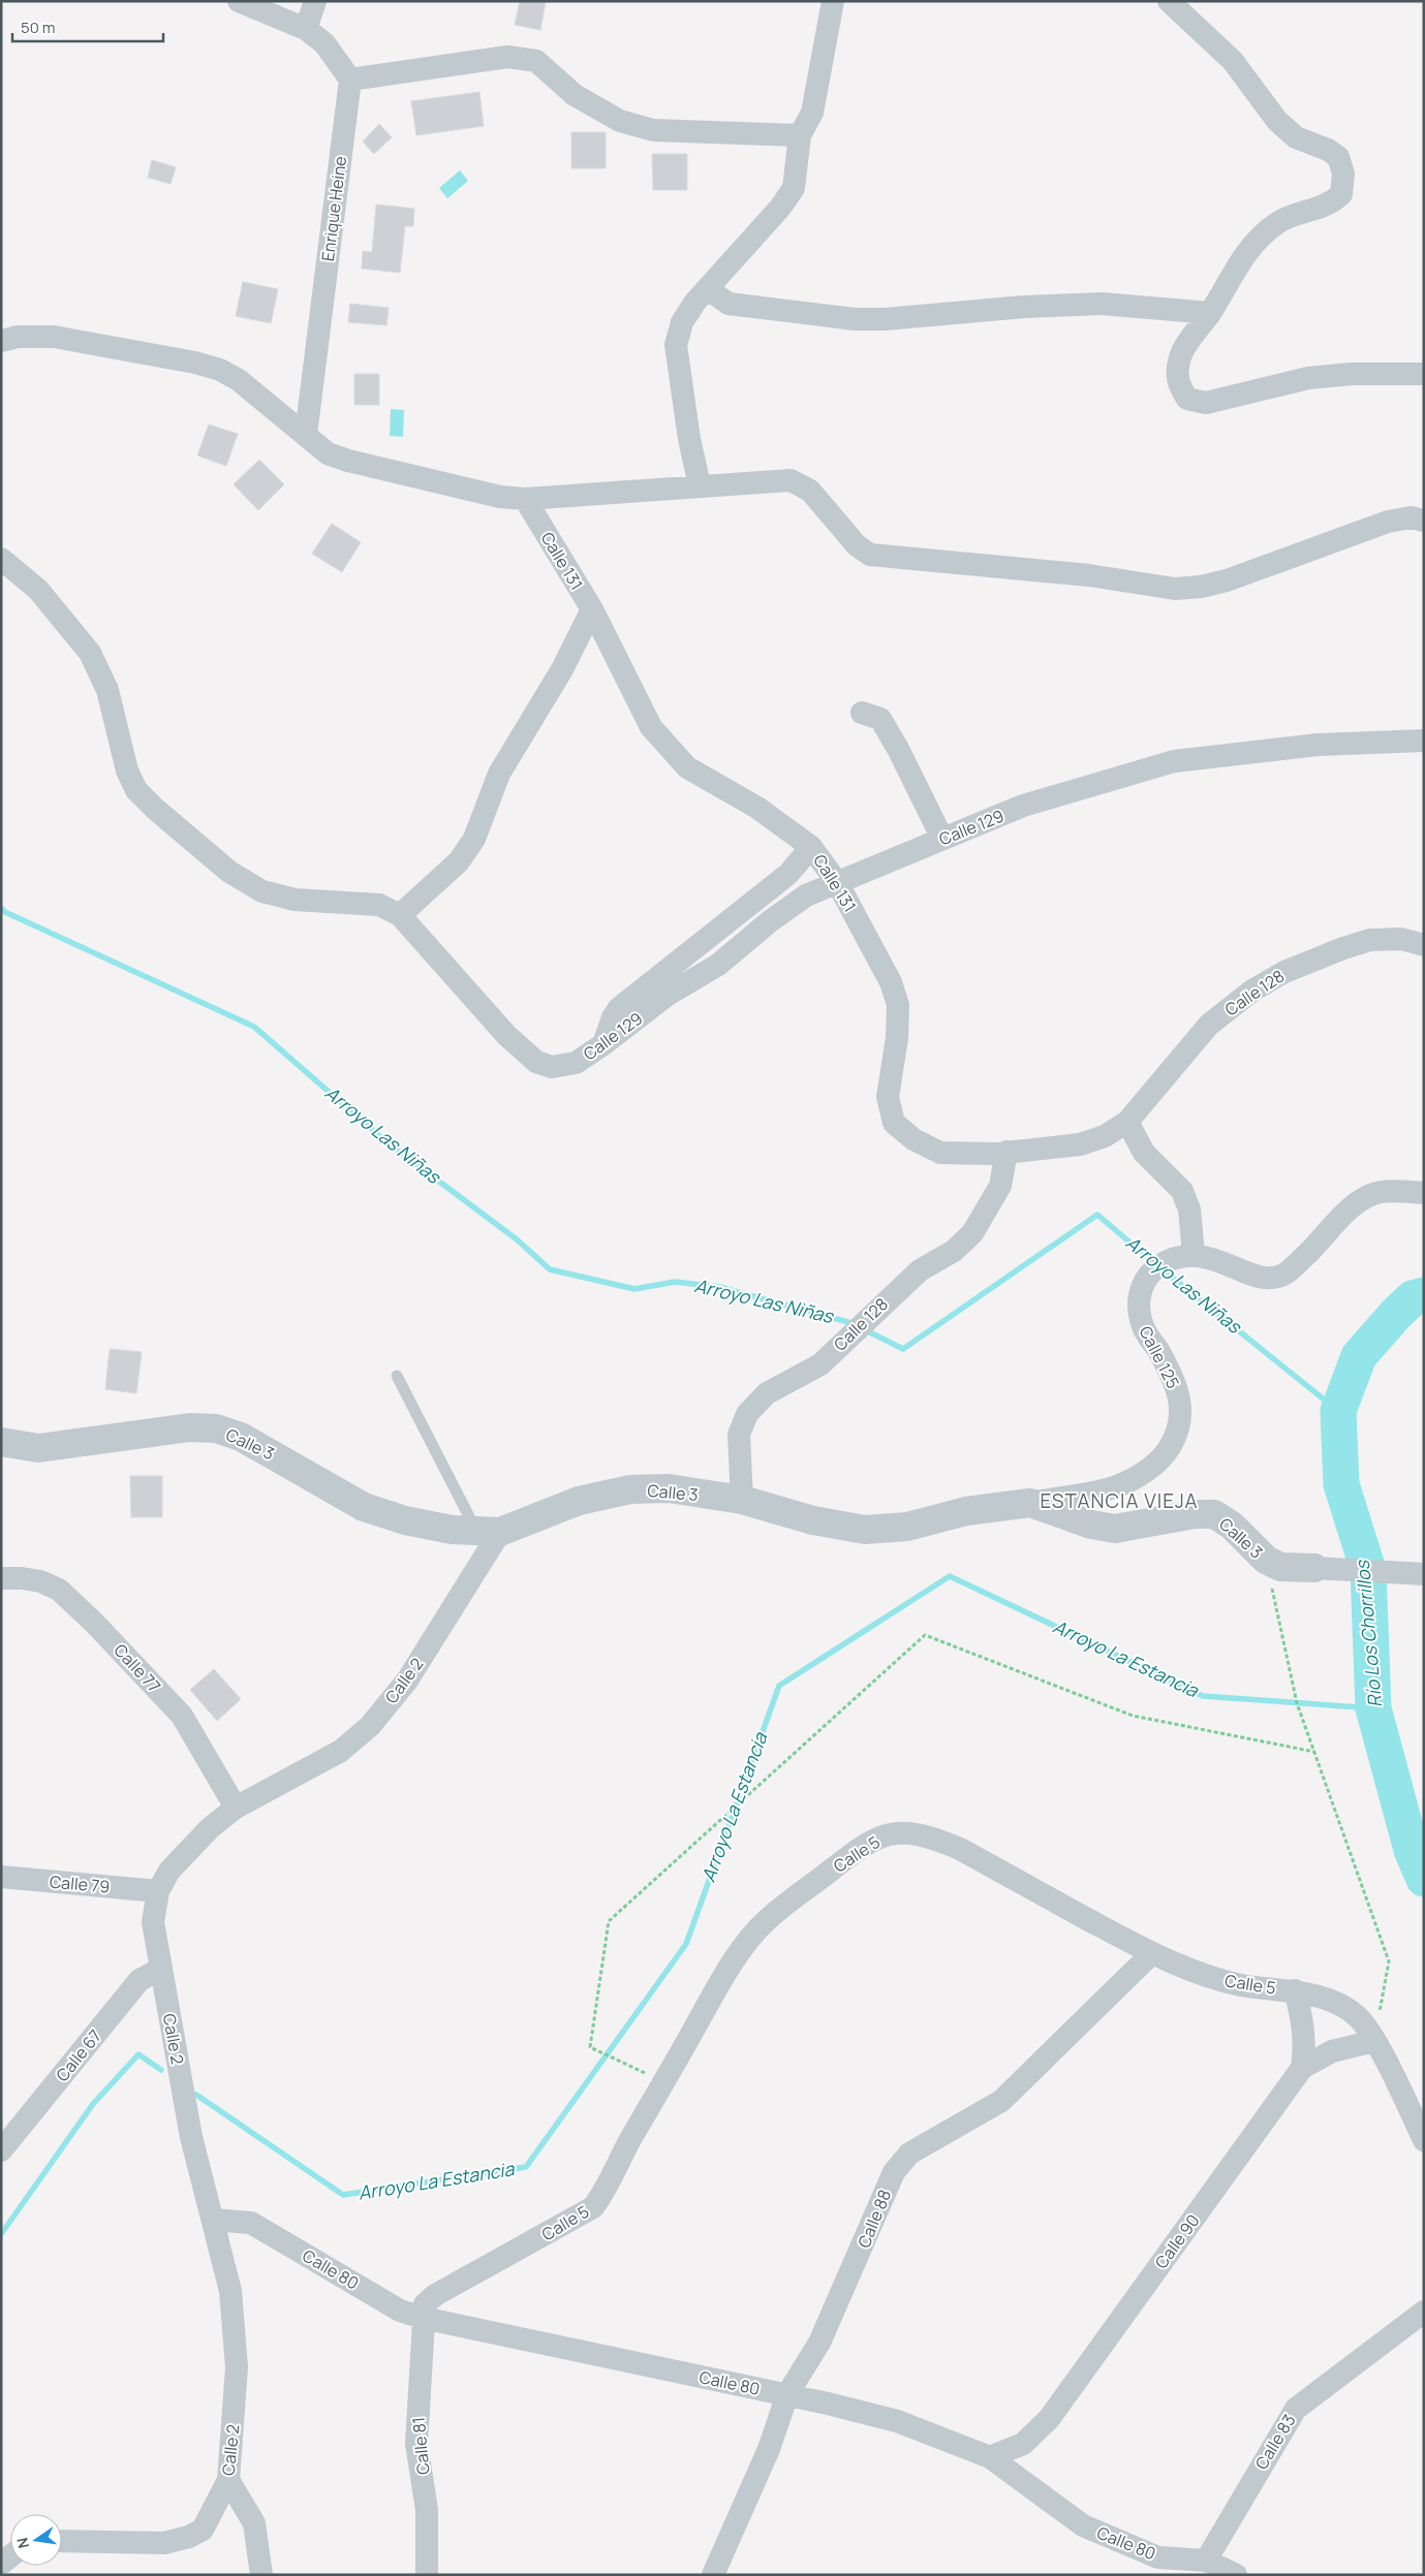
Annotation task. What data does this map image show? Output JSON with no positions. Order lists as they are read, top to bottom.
{
  "streets": {
    "street": [
      "Enrique Heine",
      "Calle 131",
      "Calle 129",
      "Calle 128",
      "Calle 125",
      "Calle 3",
      "Calle 77",
      "Calle 2",
      "Calle 5",
      "Calle 79",
      "Calle 67",
      "Calle 88",
      "Calle 90",
      "Calle 80",
      "Calle 83",
      "Calle 81"
    ]
  },
  "crossings": [
    ["Calle 131", "Calle 129"],
    ["Calle 131", "Calle 128"],
    ["Calle 128", "Calle 3"],
    ["Calle 125", "Calle 3"],
    ["Calle 3", "Calle 2"],
    ["Calle 77", "Calle 2"],
    ["Calle 2", "Calle 79"],
    ["Calle 2", "Calle 67"],
    ["Calle 2", "Calle 80"],
    ["Calle 5", "Calle 88"],
    ["Calle 5", "Calle 90"],
    ["Calle 5", "Calle 80"],
    ["Calle 5", "Calle 81"],
    ["Calle 88", "Calle 80"],
    ["Calle 90", "Calle 80"],
    ["Calle 80", "Calle 83"],
    ["Calle 80", "Calle 81"]
  ],
  "districts": ["ESTANCIA VIEJA"],
  "water": ["Arroyo Las Niñas", "Río Los Chorrillos", "Arroyo La Estancia"],
  "scale_bar": "50 m",
  "north": "left"
}
